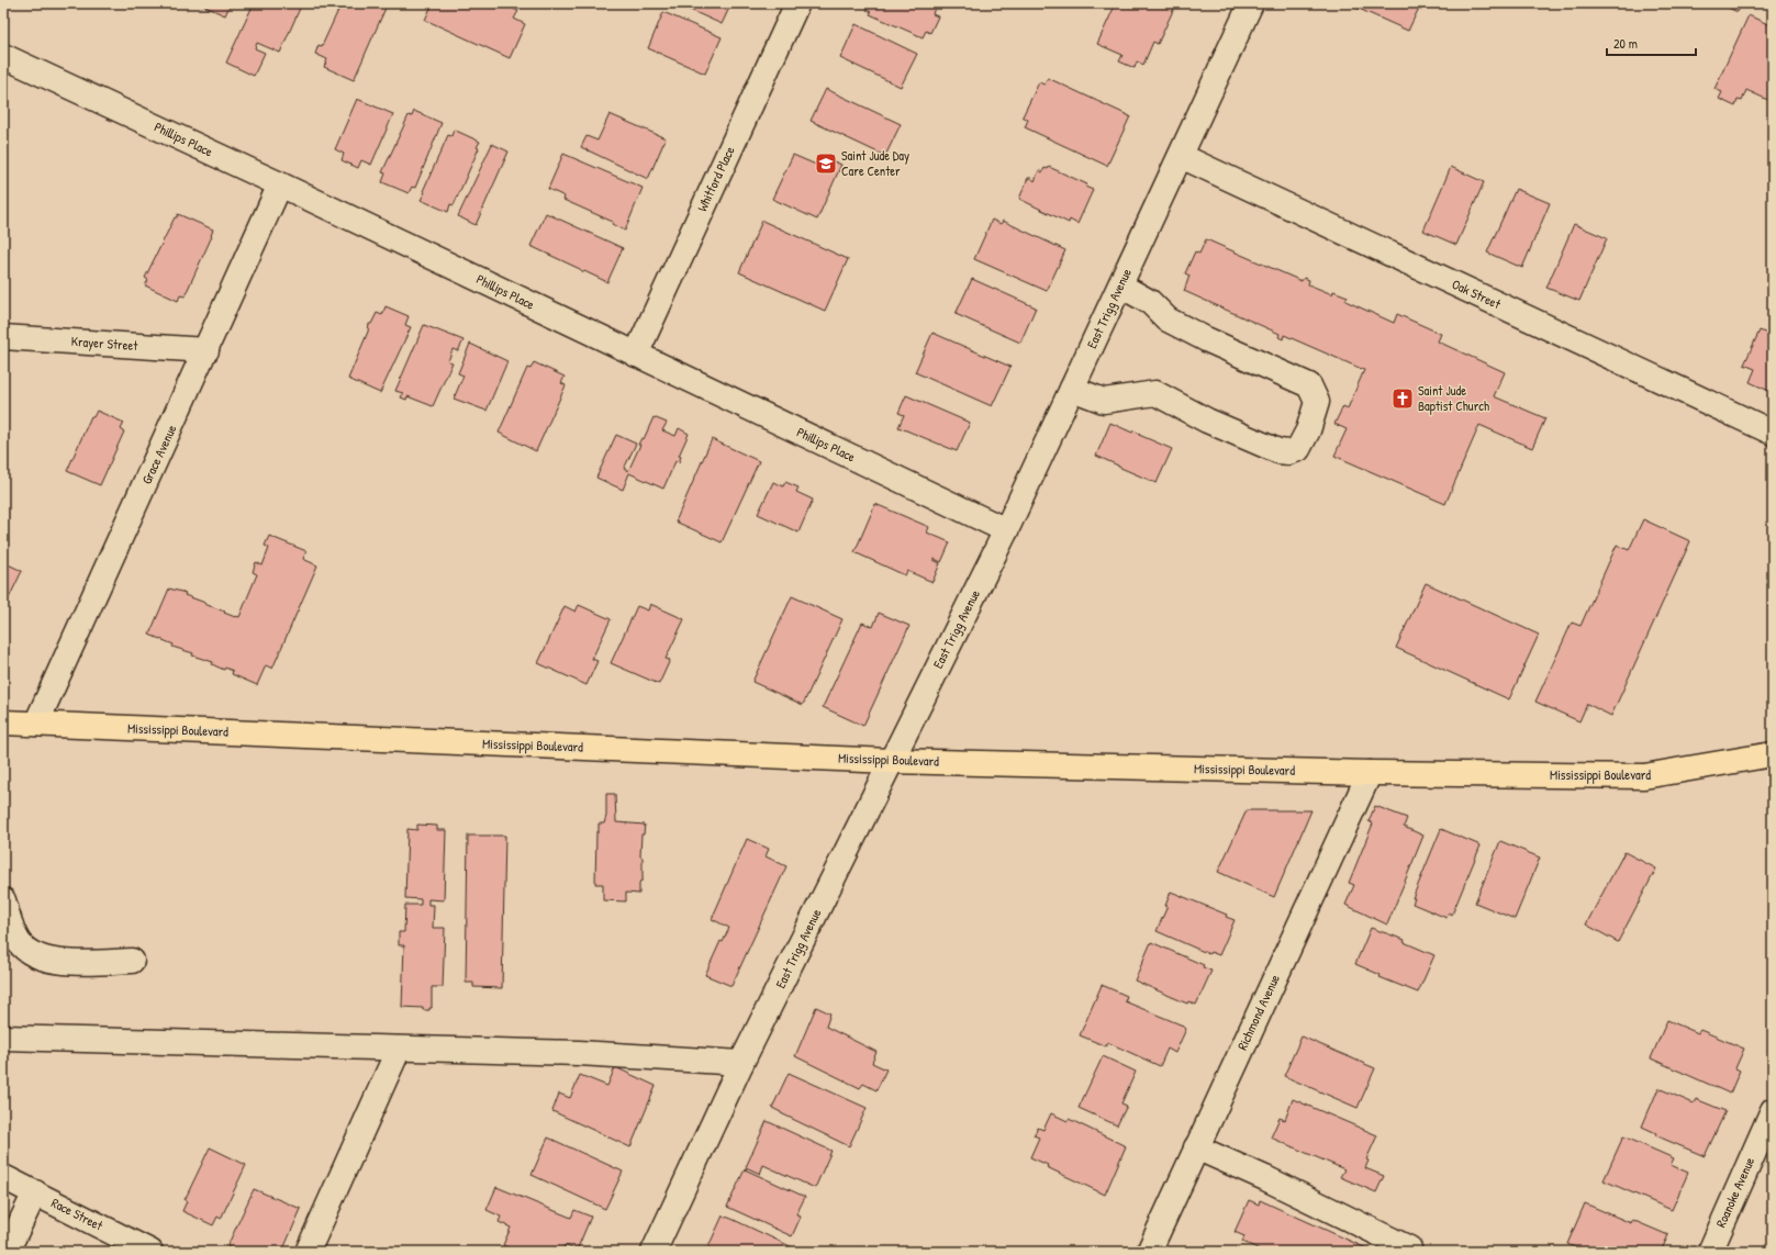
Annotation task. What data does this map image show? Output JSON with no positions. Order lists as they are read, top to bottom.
{
  "streets": {
    "main road": ["Mississippi Boulevard"],
    "street": [
      "Phillips Place",
      "Whitford Place",
      "Oak Street",
      "East Trigg Avenue",
      "Krayer Street",
      "Grace Avenue",
      "Richmond Avenue",
      "Roanoke Avenue",
      "Race Street"
    ]
  },
  "crossings": [
    ["Phillips Place", "Whitford Place"],
    ["Phillips Place", "East Trigg Avenue"],
    ["Phillips Place", "Grace Avenue"],
    ["Oak Street", "East Trigg Avenue"],
    ["East Trigg Avenue", "Mississippi Boulevard"],
    ["Krayer Street", "Grace Avenue"],
    ["Grace Avenue", "Mississippi Boulevard"],
    ["Mississippi Boulevard", "Richmond Avenue"]
  ],
  "places": {
    "school or university": ["Saint Jude Day Care Center"],
    "church": ["Saint Jude Baptist Church"]
  },
  "scale_bar": "20 m"
}
